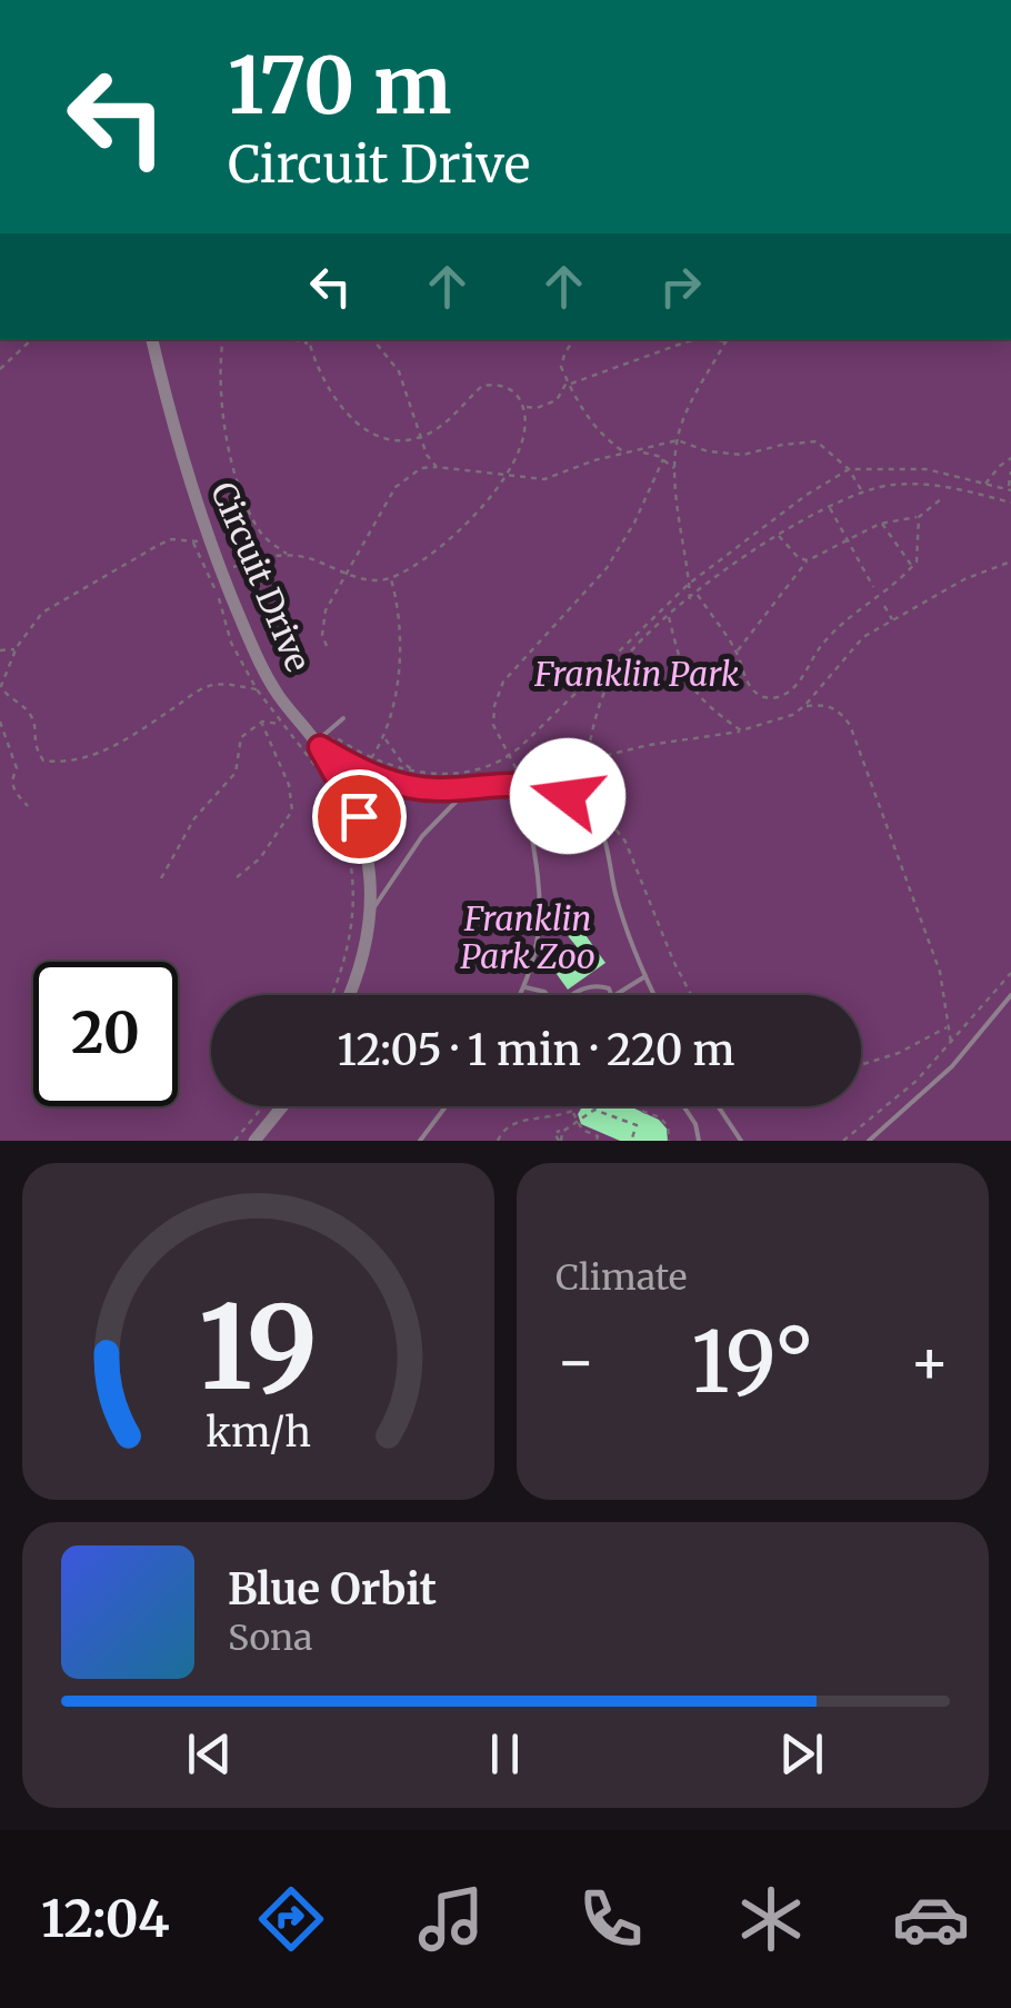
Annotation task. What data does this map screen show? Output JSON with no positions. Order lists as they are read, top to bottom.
{
  "streets": {
    "main road": ["Circuit Drive"]
  },
  "parks": ["Franklin Park", "Franklin Park Zoo"],
  "page": {
    "turn": ["170 m", "Circuit Drive"],
    "limit": "20",
    "trip": "12:05 · 1 min · 220 m",
    "tile": "Climate",
    "heat": ["−", "19°", "+"],
    "song": ["Blue Orbit", "Sona"],
    "tabs": "12:04",
    "gauge": ["19", "km/h"]
  }
}
